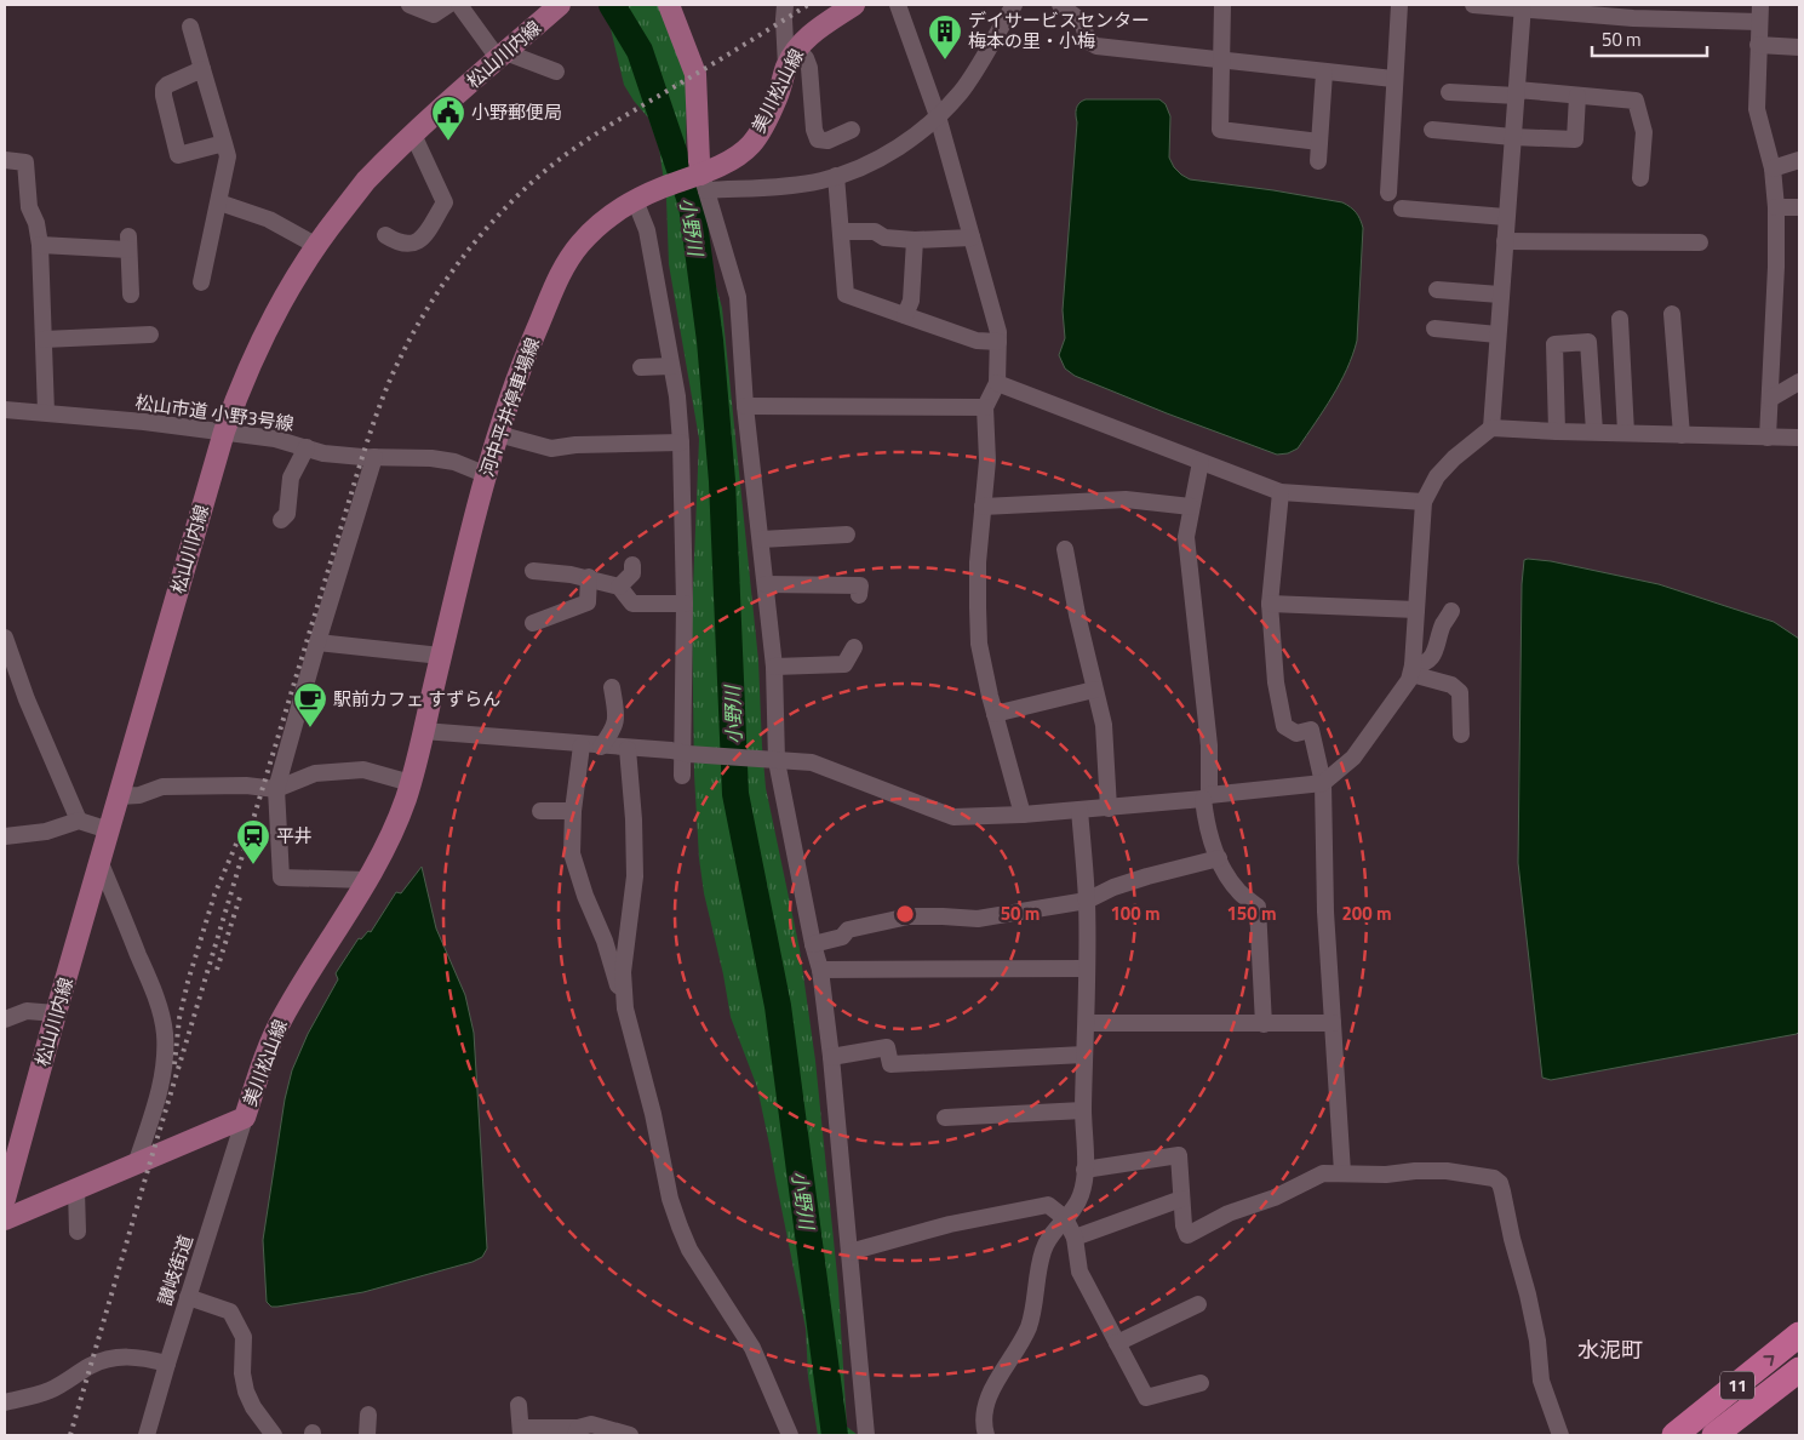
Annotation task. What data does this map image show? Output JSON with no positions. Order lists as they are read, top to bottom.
{
  "streets": {
    "highway": ["11"],
    "main road": ["松山川内線", "美川松山線", "河中平井停車場線"],
    "street": ["松山市道 小野3号線", "讃岐街道"]
  },
  "crossings": [
    ["松山川内線", "松山市道 小野3号線"],
    ["美川松山線", "河中平井停車場線"],
    ["美川松山線", "讃岐街道"],
    ["河中平井停車場線", "松山市道 小野3号線"]
  ],
  "districts": ["水泥町"],
  "water": ["小野川"],
  "places": {
    "building": ["デイサービスセンター 梅本の里・小梅"],
    "public building": ["小野郵便局"],
    "cafe": ["駅前カフェ すずらん"],
    "station": ["平井"]
  },
  "scale_bar": "50 m",
  "rings": [
    "50 m",
    "100 m",
    "150 m",
    "200 m"
  ]
}
